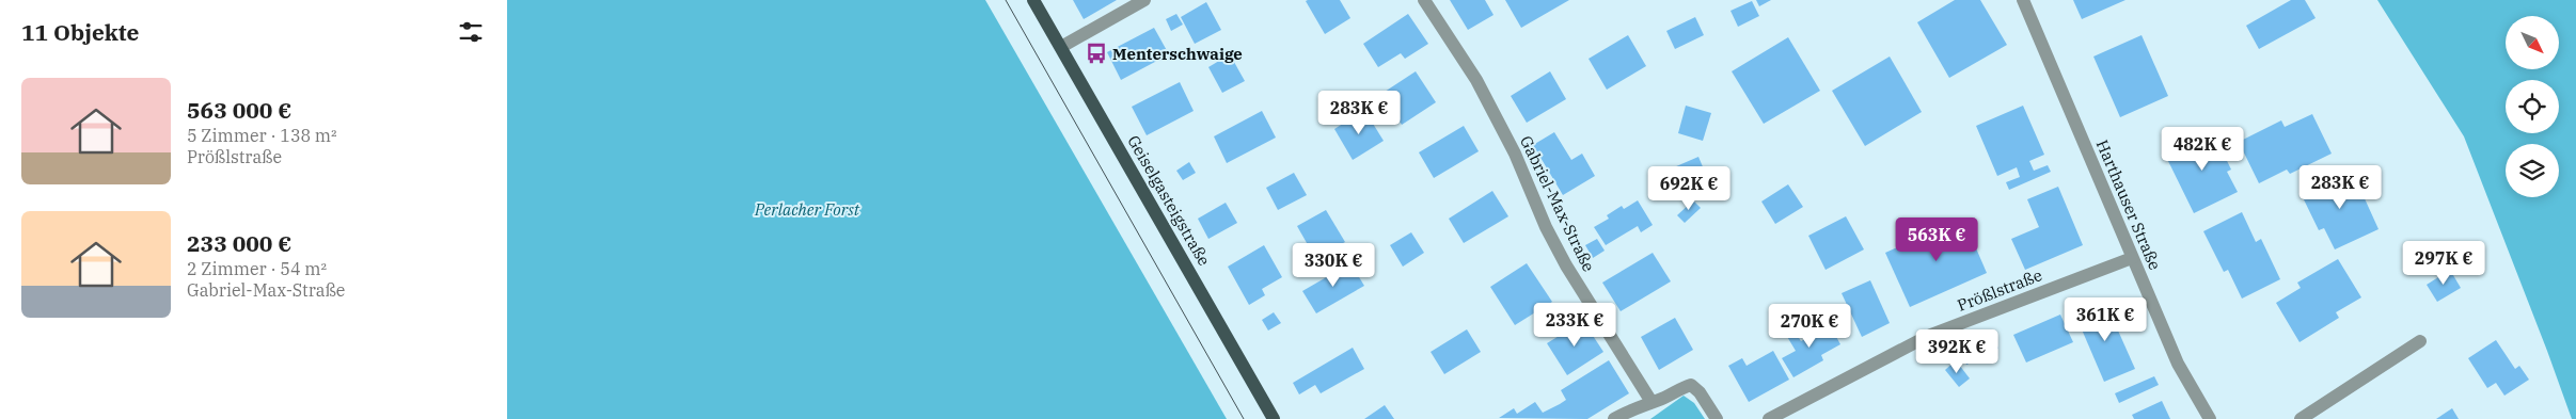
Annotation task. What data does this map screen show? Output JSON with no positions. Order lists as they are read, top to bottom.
{
  "streets": {
    "main road": ["Geiselgasteigstraße"],
    "street": ["Gabriel-Max-Straße", "Harthauser Straße", "Prößlstraße"]
  },
  "crossings": [
    ["Harthauser Straße", "Prößlstraße"]
  ],
  "parks": ["Perlacher Forst"],
  "places": {
    "bus stop": ["Menterschwaige"]
  },
  "north": "bottom right",
  "page": {
    "heading": "11 Objekte",
    "list": [
      {
        "name": "563 000 €",
        "note": "5 Zimmer · 138 m² · Prößlstraße"
      },
      {
        "name": "233 000 €",
        "note": "2 Zimmer · 54 m² · Gabriel-Max-Straße"
      }
    ],
    "price": [
      "283K €",
      "482K €",
      "283K €",
      "692K €",
      "563K €",
      "297K €",
      "330K €",
      "361K €",
      "233K €",
      "270K €",
      "392K €"
    ]
  }
}
